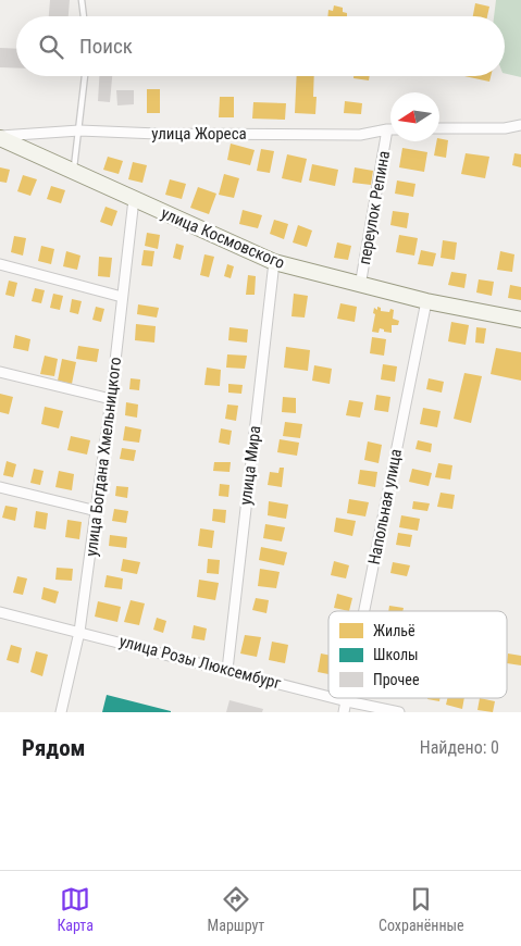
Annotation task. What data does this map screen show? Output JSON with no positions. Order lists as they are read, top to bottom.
{
  "streets": {
    "main road": ["улица Космовского"],
    "street": [
      "улица Жореса",
      "переулок Репина",
      "улица Богдана Хмельницкого",
      "улица Мира",
      "Напольная улица",
      "улица Розы Люксембург"
    ]
  },
  "crossings": [
    ["улица Жореса", "переулок Репина"],
    ["улица Жореса", "улица Космовского"],
    ["переулок Репина", "улица Космовского"],
    ["улица Космовского", "улица Богдана Хмельницкого"],
    ["улица Космовского", "улица Мира"],
    ["улица Космовского", "Напольная улица"],
    ["улица Богдана Хмельницкого", "улица Розы Люксембург"],
    ["улица Мира", "улица Розы Люксембург"],
    ["Напольная улица", "улица Розы Люксембург"]
  ],
  "legend": ["Жильё", "Школы", "Прочее"],
  "north": "left",
  "page": {
    "search": "Поиск",
    "heading": ["Рядом", "Найдено: 0"],
    "nav": ["Карта", "Маршрут", "Сохранённые"]
  }
}
